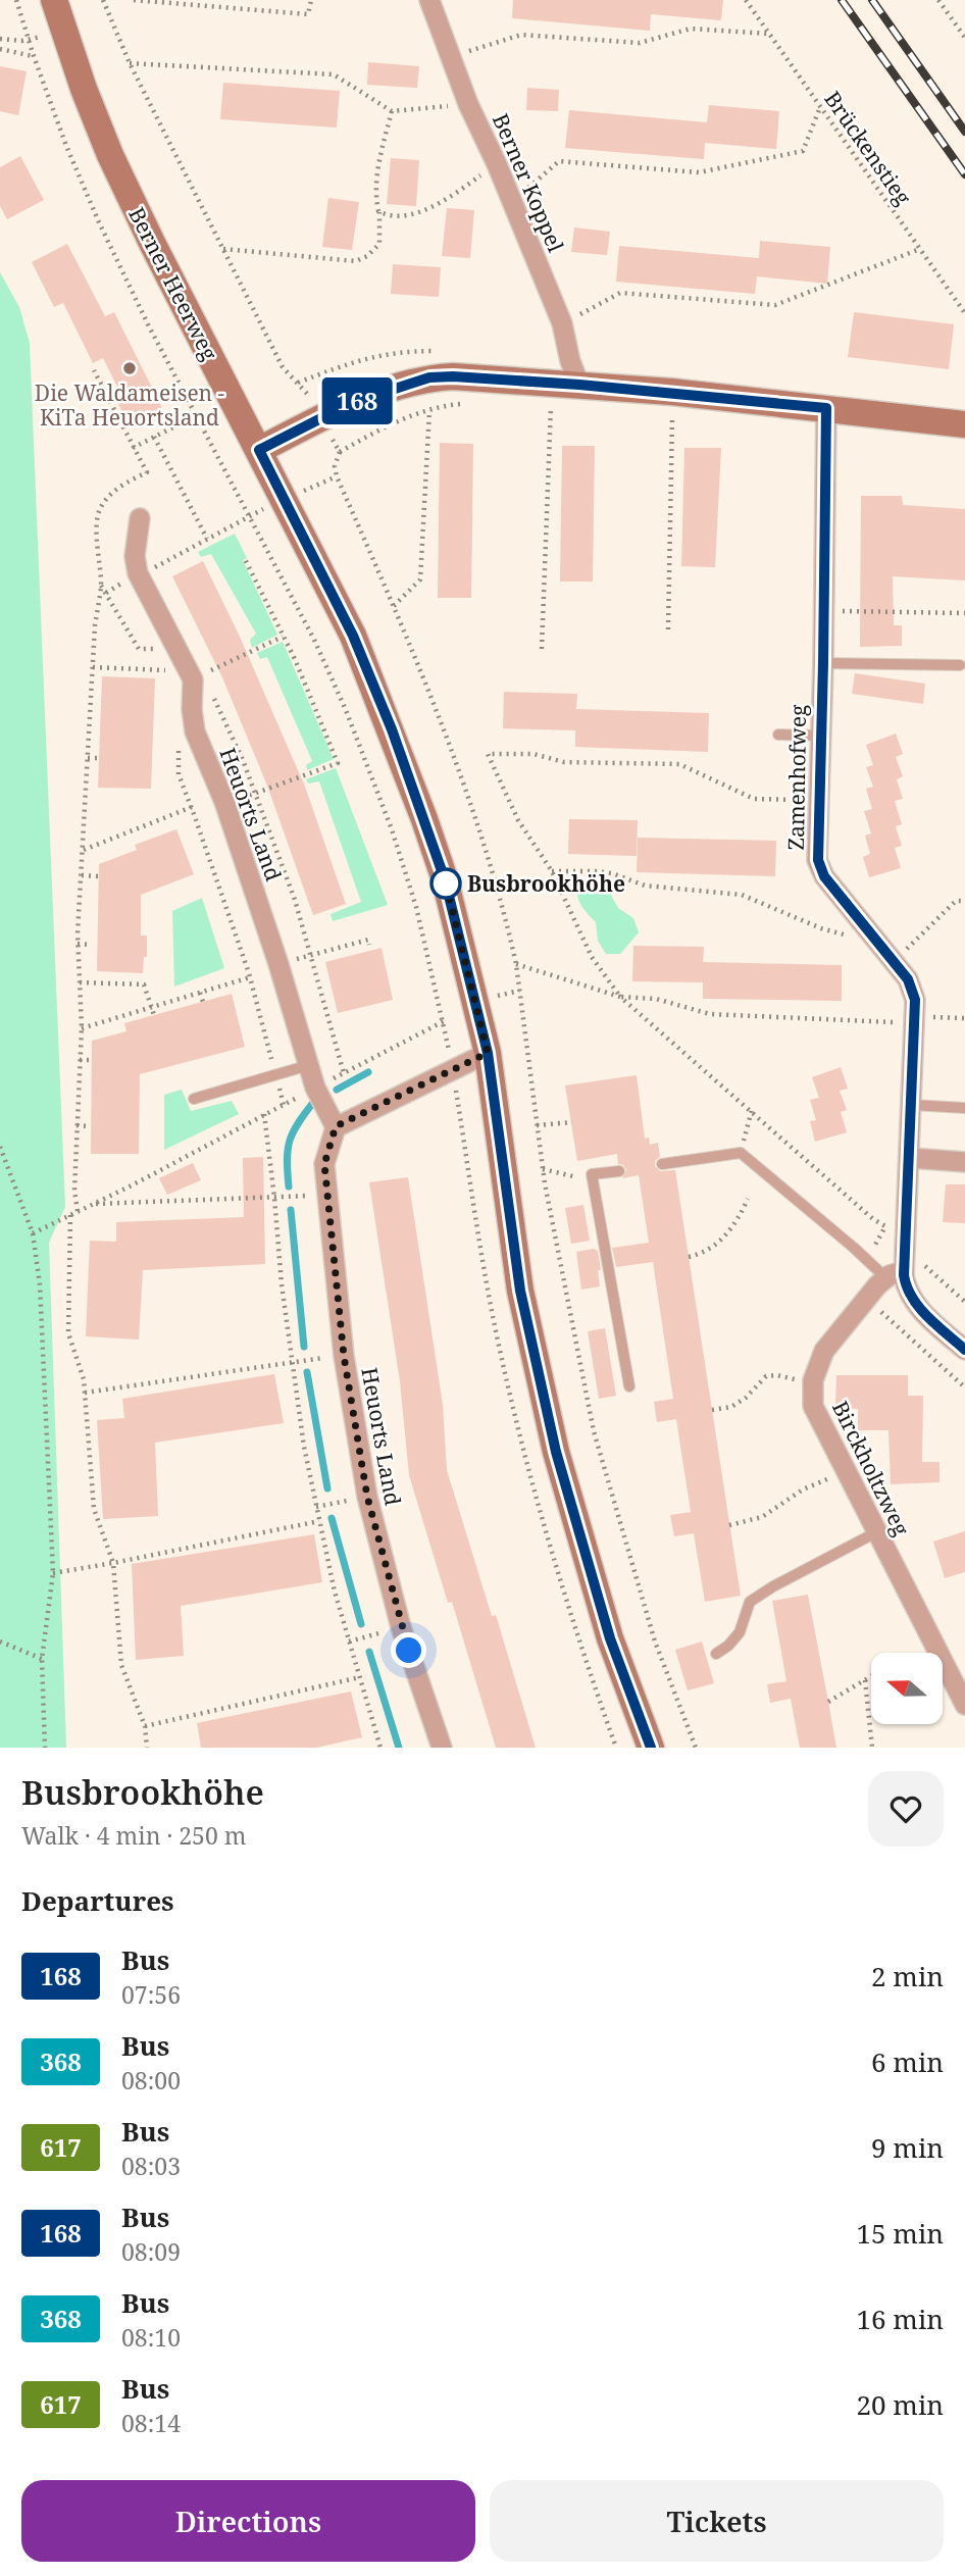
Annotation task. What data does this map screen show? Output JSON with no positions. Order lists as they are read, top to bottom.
{
  "streets": {
    "main road": ["Berner Heerweg"],
    "street": [
      "Berner Koppel",
      "Zamenhofweg",
      "Heuorts Land",
      "Birckholtzweg"
    ],
    "path": ["Brückenstieg"]
  },
  "crossings": [
    ["Zamenhofweg", "Birckholtzweg"]
  ],
  "places": ["Die Waldameisen - KiTa Heuortsland", "Busbrookhöhe"],
  "lines": ["bus line 168"],
  "north": "left",
  "page": {
    "on_map": "168",
    "heading": [
      ["Busbrookhöhe", "Walk · 4 min · 250 m"],
      "Departures"
    ],
    "list": [
      {
        "mark": "168",
        "name": "Bus",
        "note": "07:56",
        "value": "2 min"
      },
      {
        "mark": "368",
        "name": "Bus",
        "note": "08:00",
        "value": "6 min"
      },
      {
        "mark": "617",
        "name": "Bus",
        "note": "08:03",
        "value": "9 min"
      },
      {
        "mark": "168",
        "name": "Bus",
        "note": "08:09",
        "value": "15 min"
      },
      {
        "mark": "368",
        "name": "Bus",
        "note": "08:10",
        "value": "16 min"
      },
      {
        "mark": "617",
        "name": "Bus",
        "note": "08:14",
        "value": "20 min"
      }
    ],
    "buttons": ["Directions", "Tickets"]
  }
}
